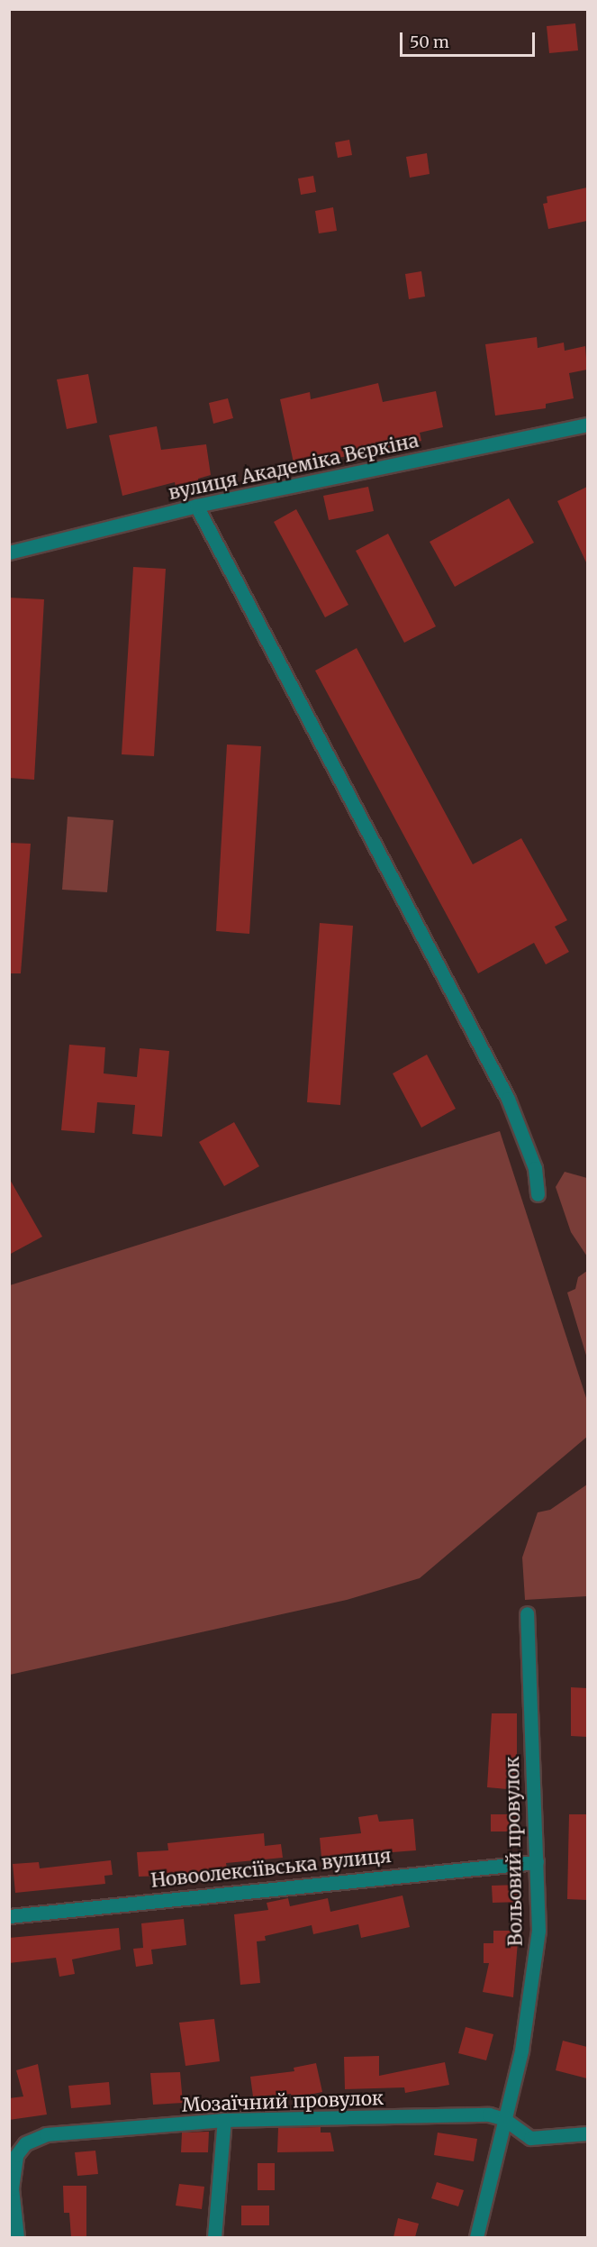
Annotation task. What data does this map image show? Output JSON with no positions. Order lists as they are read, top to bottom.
{
  "streets": {
    "street": [
      "вулиця Академіка Вєркіна",
      "Вольовий провулок",
      "Новоолексіївська вулиця",
      "Мозаїчний провулок"
    ]
  },
  "crossings": [
    ["Вольовий провулок", "Новоолексіївська вулиця"],
    ["Вольовий провулок", "Мозаїчний провулок"]
  ],
  "scale_bar": "50 m"
}
